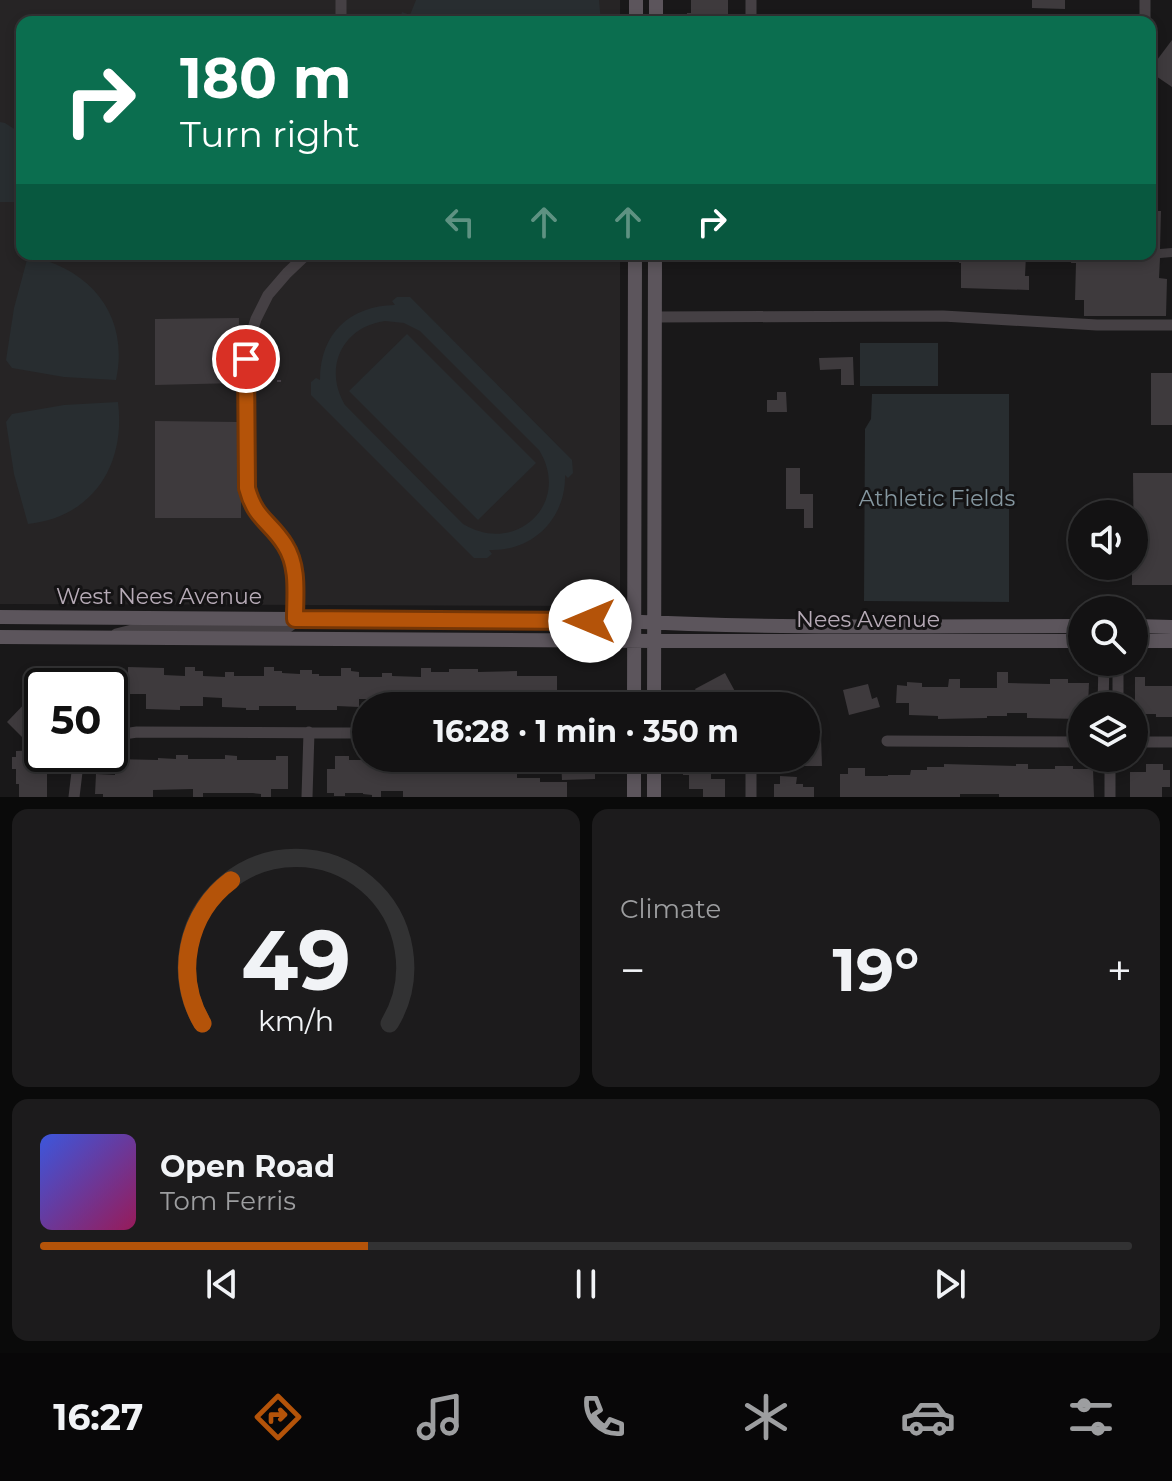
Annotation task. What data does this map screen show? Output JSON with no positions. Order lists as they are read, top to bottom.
{
  "streets": {
    "main road": ["West Nees Avenue", "Nees Avenue"]
  },
  "crossings": [
    ["West Nees Avenue", "Nees Avenue"]
  ],
  "parks": ["Athletic Fields"],
  "page": {
    "turn": ["180 m", "Turn right"],
    "limit": "50",
    "trip": "16:28 · 1 min · 350 m",
    "tile": "Climate",
    "heat": ["−", "19°", "+"],
    "song": ["Open Road", "Tom Ferris"],
    "tabs": "16:27",
    "gauge": ["49", "km/h"]
  }
}
